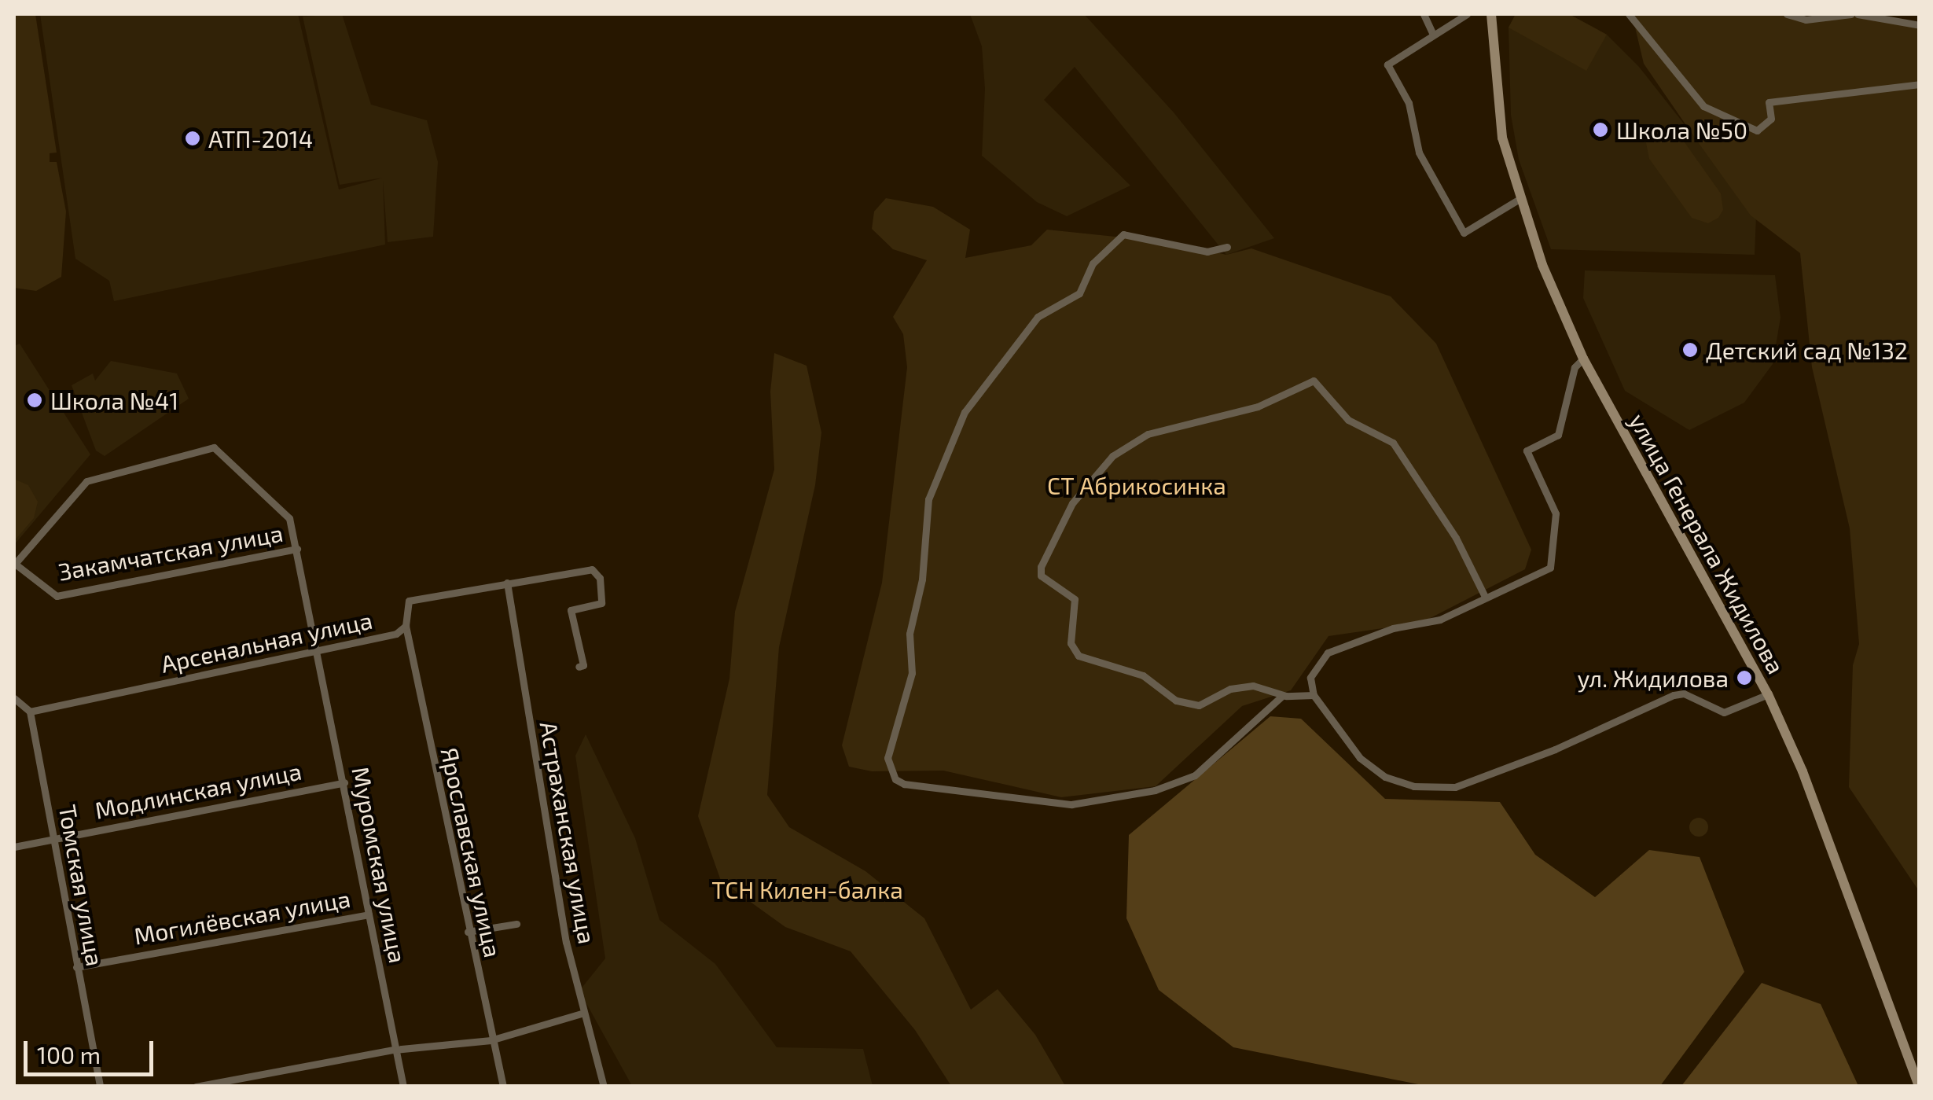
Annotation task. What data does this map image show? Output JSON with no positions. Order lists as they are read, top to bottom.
{
  "streets": {
    "main road": ["улица Генерала Жидилова"],
    "street": [
      "Закамчатская улица",
      "Арсенальная улица",
      "Модлинская улица",
      "Астраханская улица",
      "Ярославская улица",
      "Муромская улица",
      "Томская улица",
      "Могилёвская улица"
    ]
  },
  "crossings": [
    ["Закамчатская улица", "Муромская улица"],
    ["Арсенальная улица", "Астраханская улица"],
    ["Арсенальная улица", "Ярославская улица"],
    ["Арсенальная улица", "Муромская улица"],
    ["Арсенальная улица", "Томская улица"],
    ["Модлинская улица", "Муромская улица"],
    ["Модлинская улица", "Томская улица"],
    ["Муромская улица", "Могилёвская улица"],
    ["Томская улица", "Могилёвская улица"]
  ],
  "parks": ["СТ Абрикосинка", "ТСН Килен-балка"],
  "places": [
    "Школа №50",
    "АТП-2014",
    "Детский сад №132",
    "Школа №41",
    "ул. Жидилова"
  ],
  "scale_bar": "100 m"
}
